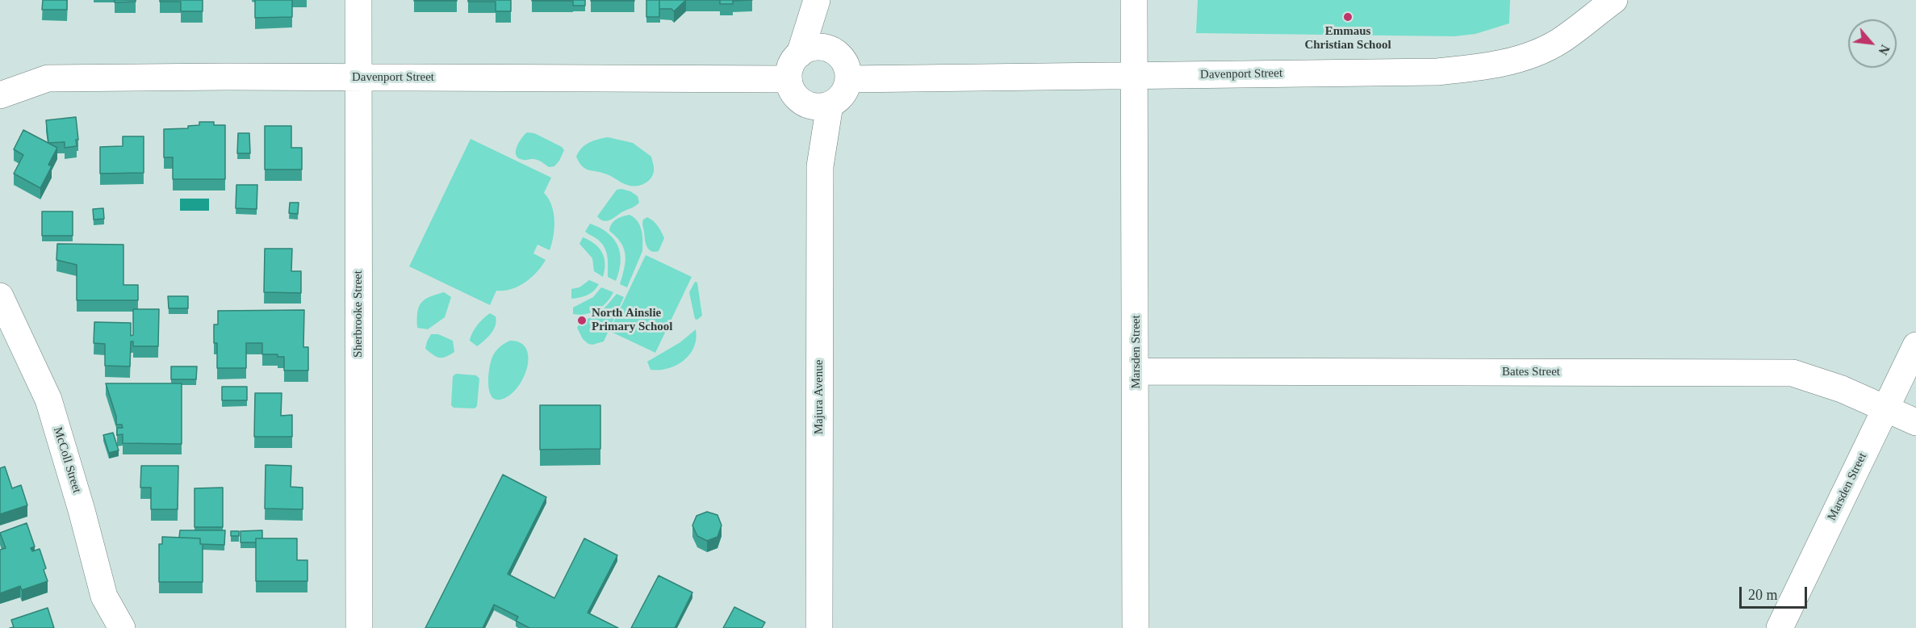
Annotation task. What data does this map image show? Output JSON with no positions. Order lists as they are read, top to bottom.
{
  "streets": {
    "street": [
      "Davenport Street",
      "Sherbrooke Street",
      "Marsden Street",
      "Bates Street",
      "Majura Avenue",
      "McColl Street"
    ]
  },
  "crossings": [
    ["Davenport Street", "Sherbrooke Street"],
    ["Davenport Street", "Marsden Street"],
    ["Davenport Street", "Majura Avenue"],
    ["Marsden Street", "Bates Street"]
  ],
  "places": ["Emmaus Christian School", "North Ainslie Primary School"],
  "scale_bar": "20 m",
  "north": "bottom right"
}
